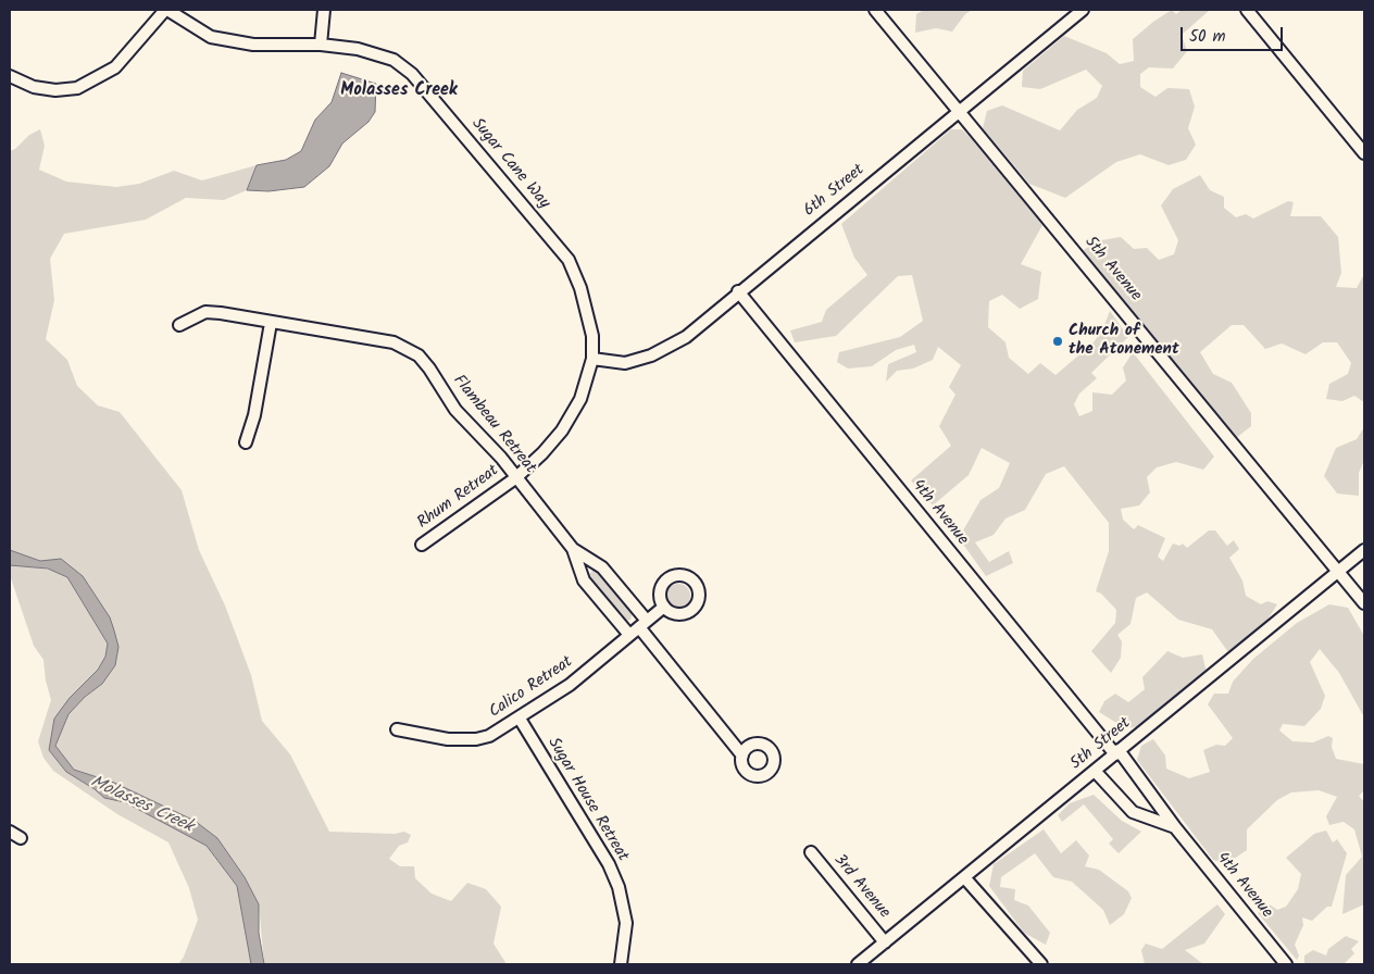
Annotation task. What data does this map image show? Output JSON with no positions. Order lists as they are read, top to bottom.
{
  "streets": {
    "street": [
      "Sugar Cane Way",
      "6th Street",
      "5th Avenue",
      "Flambeau Retreat",
      "Rhum Retreat",
      "4th Avenue",
      "Calico Retreat",
      "5th Street",
      "Sugar House Retreat",
      "3rd Avenue"
    ]
  },
  "crossings": [
    ["Sugar Cane Way", "6th Street"],
    ["Sugar Cane Way", "Flambeau Retreat"],
    ["Sugar Cane Way", "Rhum Retreat"],
    ["6th Street", "5th Avenue"],
    ["6th Street", "4th Avenue"],
    ["5th Avenue", "5th Street"],
    ["Flambeau Retreat", "Rhum Retreat"],
    ["Flambeau Retreat", "Calico Retreat"],
    ["4th Avenue", "5th Street"],
    ["Calico Retreat", "Sugar House Retreat"],
    ["5th Street", "3rd Avenue"]
  ],
  "districts": ["Molasses Creek"],
  "water": ["Molasses Creek"],
  "places": ["Church of the Atonement"],
  "scale_bar": "50 m"
}
